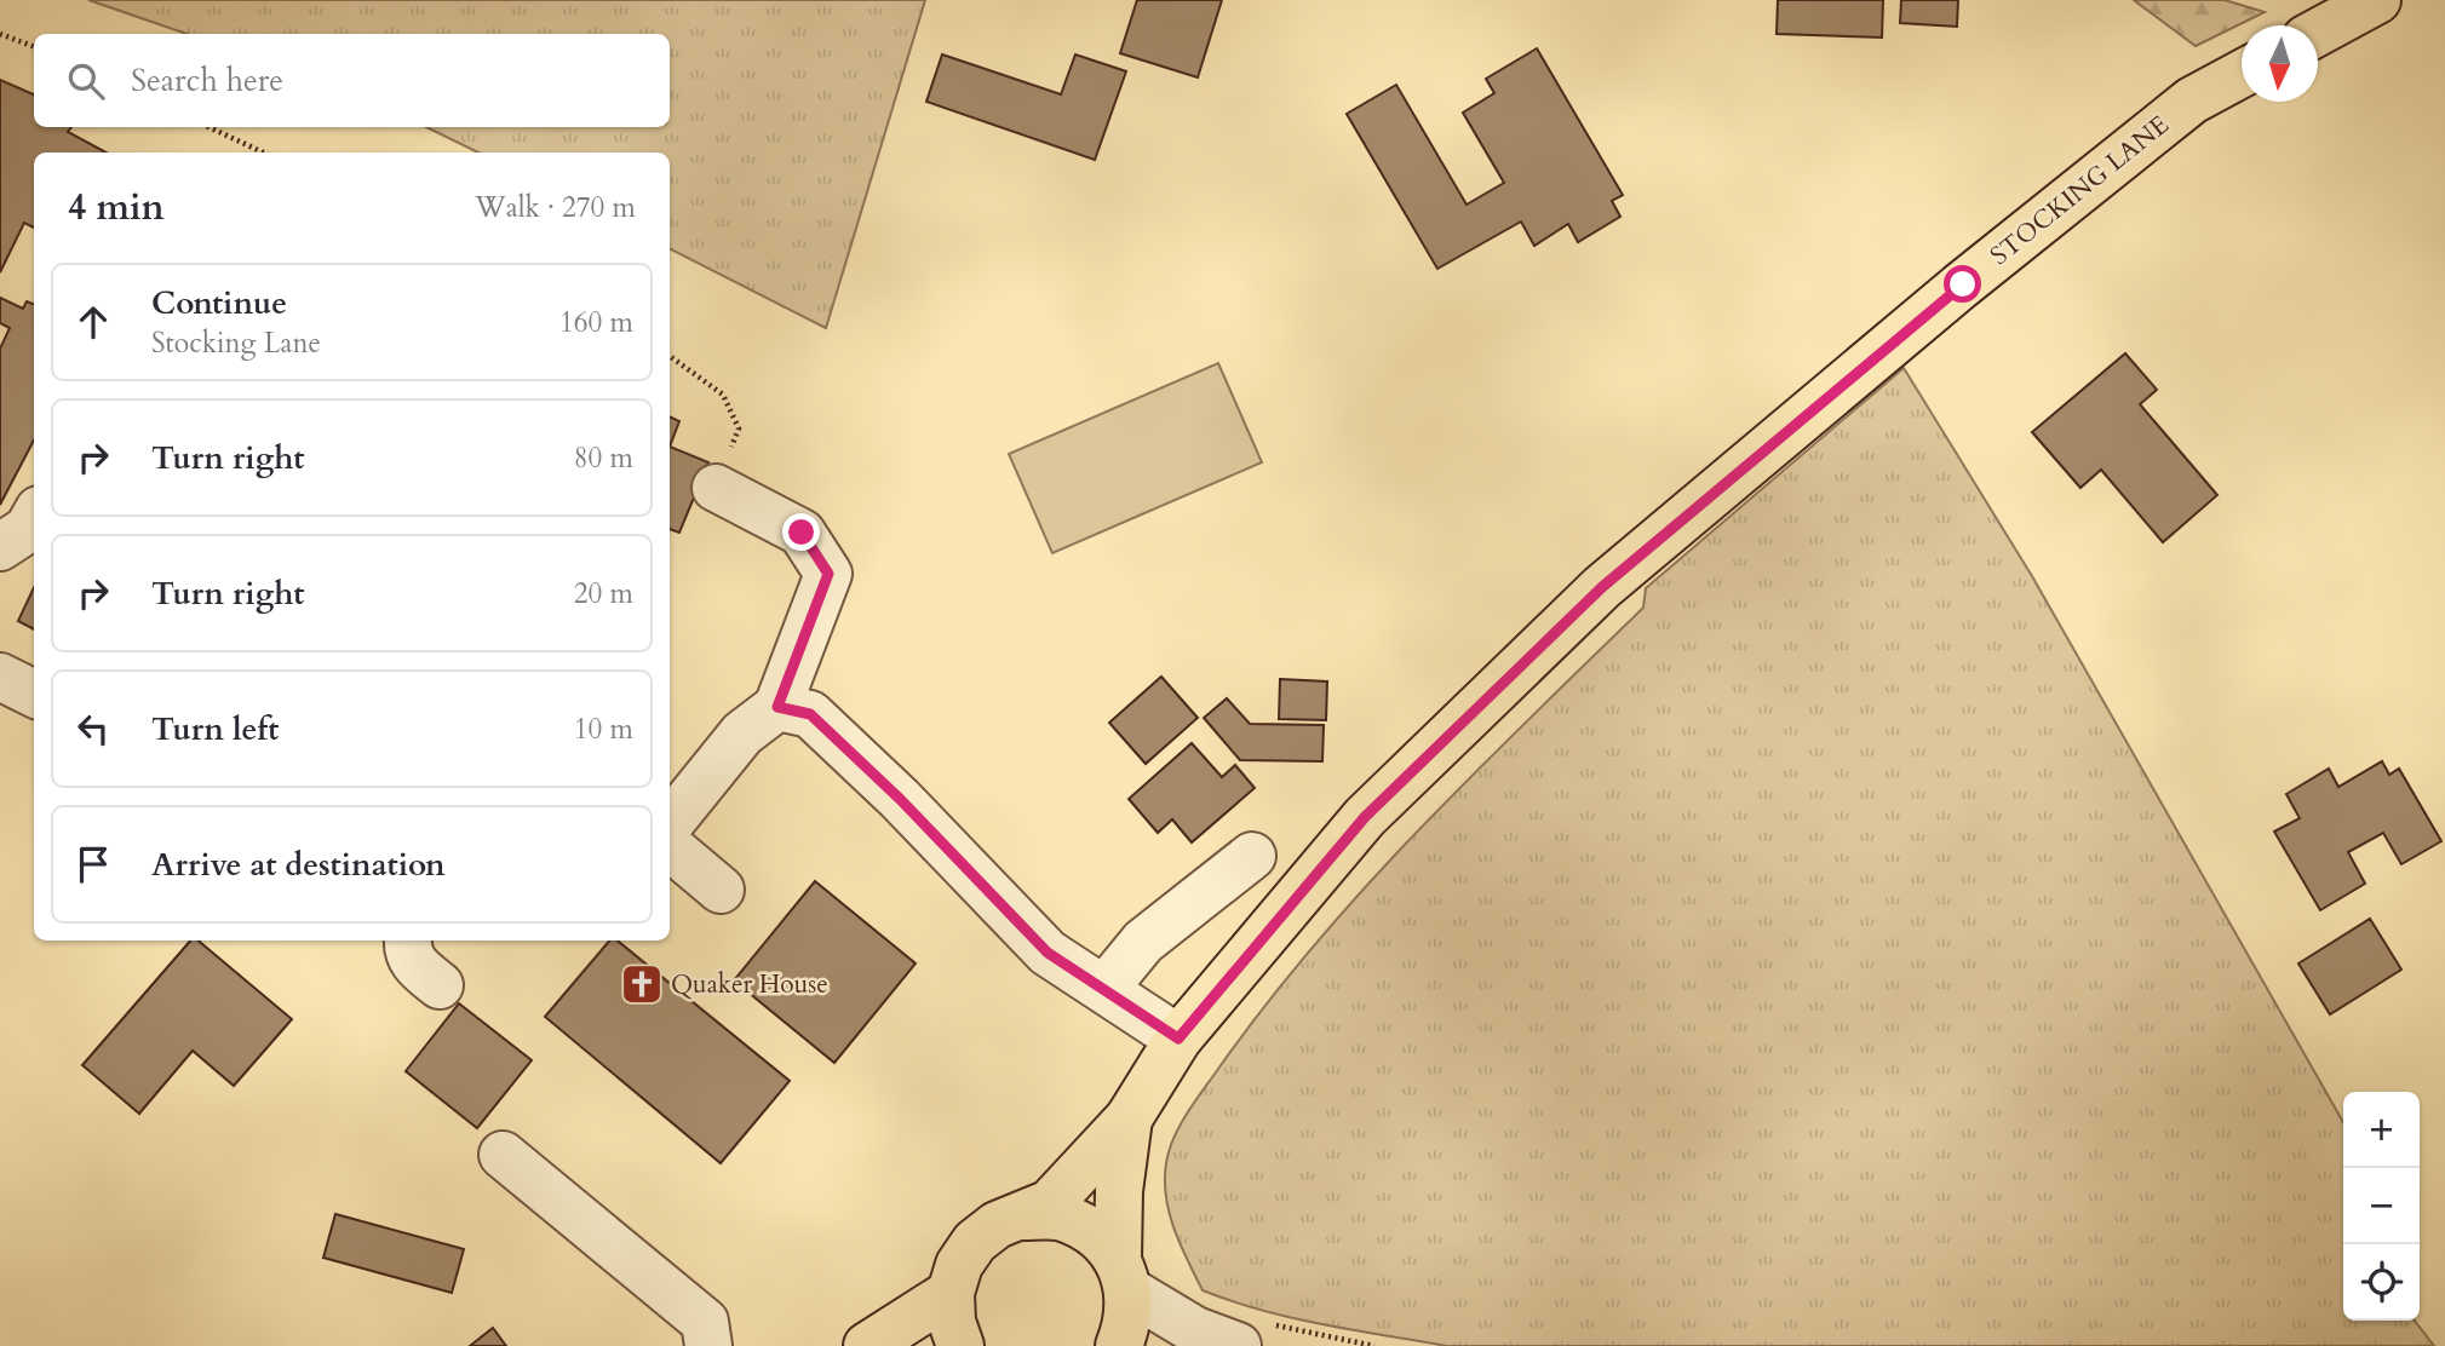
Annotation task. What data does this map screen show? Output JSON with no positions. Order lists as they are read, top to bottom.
{
  "streets": {
    "main road": ["STOCKING LANE"]
  },
  "places": {
    "church": ["Quaker House"]
  },
  "north": "bottom",
  "page": {
    "search": "Search here",
    "heading": ["4 min", "Walk · 270 m"],
    "list": [
      ["Continue", "Stocking Lane", "160 m"],
      ["Turn right", "80 m"],
      ["Turn right", "20 m"],
      ["Turn left", "10 m"],
      "Arrive at destination"
    ],
    "map_buttons": ["+", "−"]
  }
}
